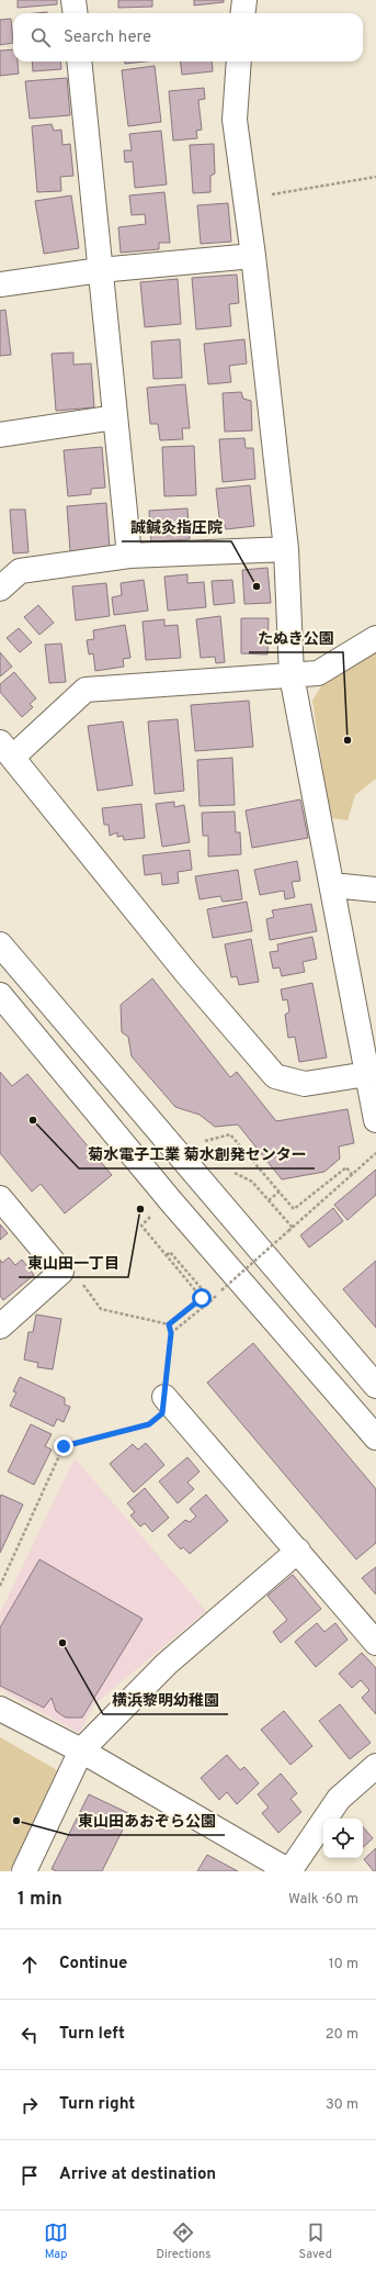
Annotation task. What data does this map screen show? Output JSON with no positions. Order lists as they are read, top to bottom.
{
  "places": [
    "誠鍼灸指圧院",
    "たぬき公園",
    "菊水電子工業 菊水創発センター",
    "東山田一丁目",
    "横浜黎明幼稚園",
    "東山田あおぞら公園"
  ],
  "page": {
    "search": "Search here",
    "heading": ["1 min", "Walk · 60 m"],
    "list": [
      ["Continue", "10 m"],
      ["Turn left", "20 m"],
      ["Turn right", "30 m"],
      "Arrive at destination"
    ],
    "nav": ["Map", "Directions", "Saved"]
  }
}
